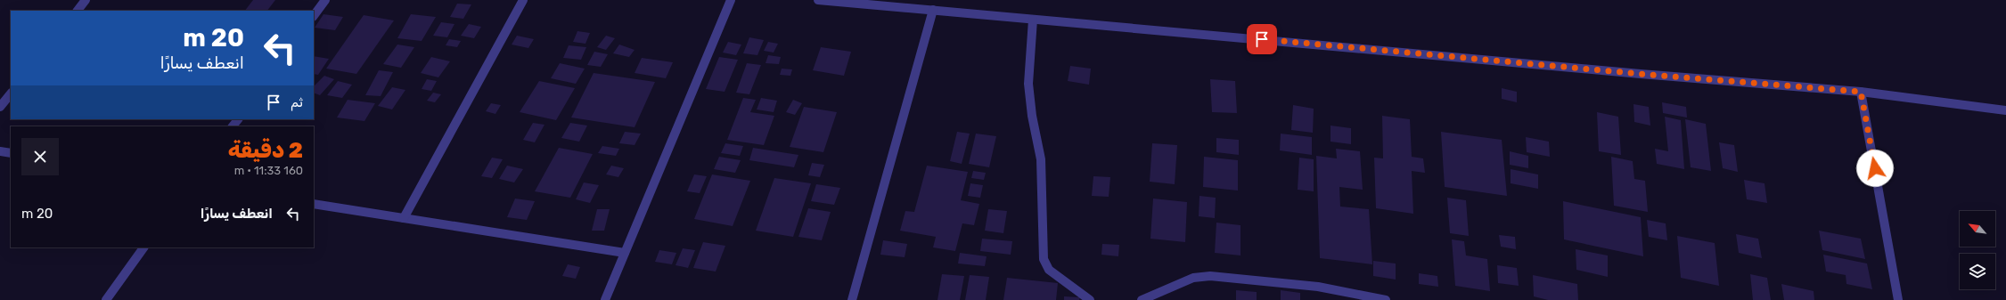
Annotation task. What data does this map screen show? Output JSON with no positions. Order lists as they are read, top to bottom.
{
  "north": "top left",
  "page": {
    "turn": ["20 m", "انعطف يسارًا"],
    "then": "ثم",
    "heading": ["2 دقيقة", "160 m · 11:33"],
    "list": [
      {
        "name": "انعطف يسارًا",
        "value": "20 m"
      }
    ]
  }
}
